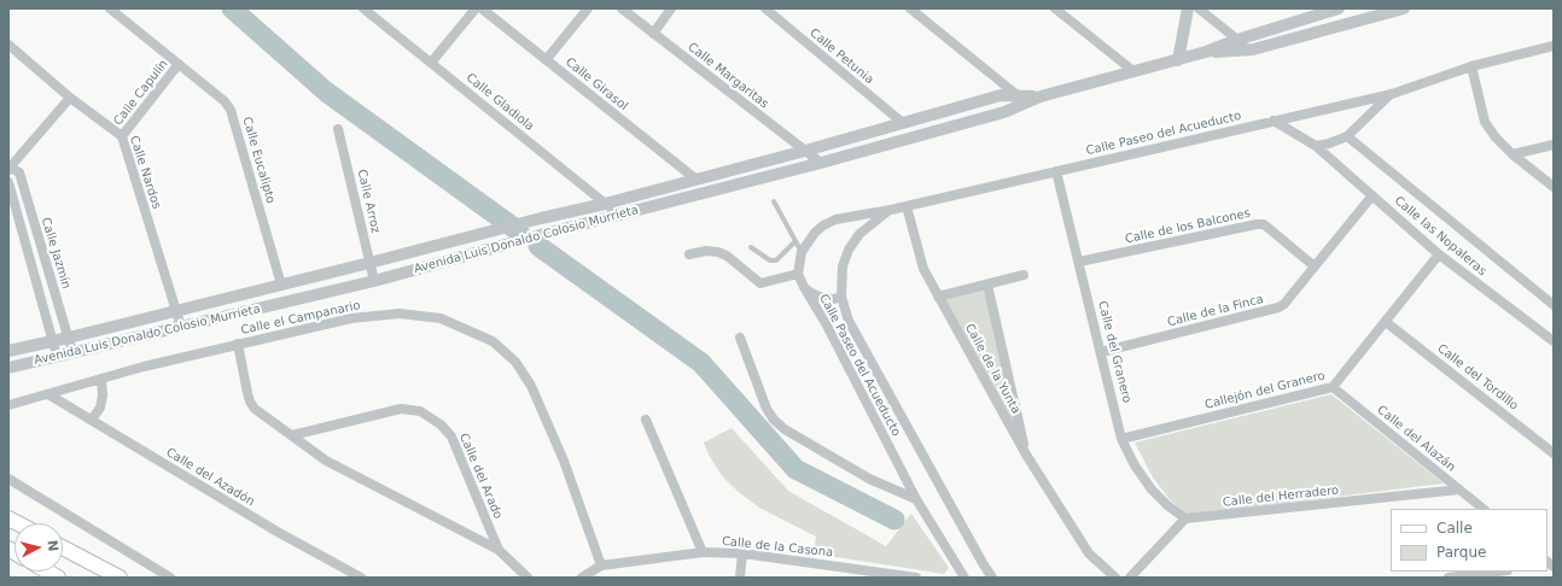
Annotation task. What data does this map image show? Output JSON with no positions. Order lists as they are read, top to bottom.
{
  "streets": {
    "street": [
      "Calle Petunia",
      "Calle Margaritas",
      "Calle Girasol",
      "Calle Capulín",
      "Calle Gladiola",
      "Calle Paseo del Acueducto",
      "Calle Eucalipto",
      "Calle Nardos",
      "Calle Arroz",
      "Calle de los Balcones",
      "Calle las Nopaleras",
      "Avenida Luis Donaldo Colosio Murrieta",
      "Calle Jazmín",
      "Calle de la Finca",
      "Calle el Campanario",
      "Calle del Granero",
      "Calle de la Yunta",
      "Calle del Tordillo",
      "Callejón del Granero",
      "Calle del Alazán",
      "Calle del Arado",
      "Calle del Azadón",
      "Calle del Herradero",
      "Calle de la Casona"
    ]
  },
  "crossings": [
    ["Calle Petunia", "Avenida Luis Donaldo Colosio Murrieta"],
    ["Calle Margaritas", "Avenida Luis Donaldo Colosio Murrieta"],
    ["Calle Girasol", "Avenida Luis Donaldo Colosio Murrieta"],
    ["Calle Capulín", "Calle Eucalipto"],
    ["Calle Capulín", "Calle Nardos"],
    ["Calle Gladiola", "Avenida Luis Donaldo Colosio Murrieta"],
    ["Calle Paseo del Acueducto", "Calle las Nopaleras"],
    ["Calle Paseo del Acueducto", "Calle del Granero"],
    ["Calle Paseo del Acueducto", "Calle de la Yunta"],
    ["Calle Eucalipto", "Avenida Luis Donaldo Colosio Murrieta"],
    ["Calle Nardos", "Avenida Luis Donaldo Colosio Murrieta"],
    ["Calle Arroz", "Avenida Luis Donaldo Colosio Murrieta"],
    ["Calle de los Balcones", "Calle de la Finca"],
    ["Calle de los Balcones", "Calle del Granero"],
    ["Calle las Nopaleras", "Calle de la Finca"],
    ["Calle las Nopaleras", "Callejón del Granero"],
    ["Avenida Luis Donaldo Colosio Murrieta", "Calle Jazmín"],
    ["Calle de la Finca", "Calle del Granero"],
    ["Calle el Campanario", "Calle del Arado"],
    ["Calle el Campanario", "Calle del Azadón"],
    ["Calle el Campanario", "Calle de la Casona"],
    ["Calle del Granero", "Callejón del Granero"],
    ["Calle del Granero", "Calle del Herradero"],
    ["Calle del Tordillo", "Callejón del Granero"],
    ["Callejón del Granero", "Calle del Alazán"],
    ["Calle del Alazán", "Calle del Herradero"]
  ],
  "legend": ["Calle", "Parque"],
  "north": "right"
}
